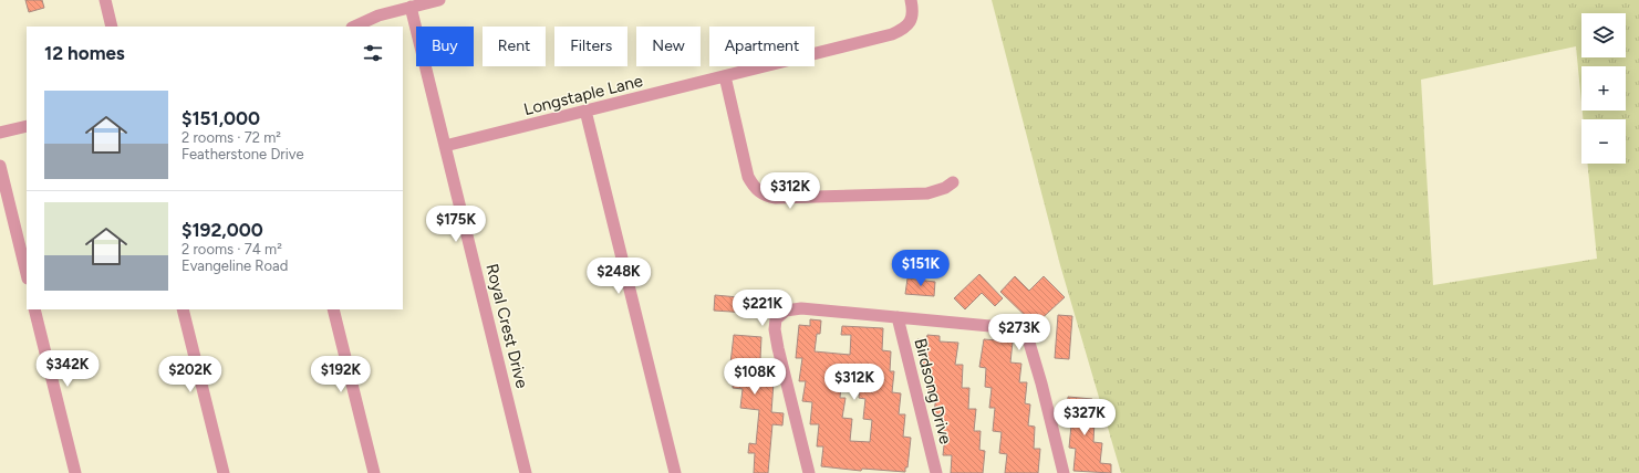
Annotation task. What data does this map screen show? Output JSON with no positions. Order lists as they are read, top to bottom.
{
  "streets": {
    "street": ["Longstaple Lane", "Royal Crest Drive", "Birdsong Drive"]
  },
  "crossings": [
    ["Longstaple Lane", "Royal Crest Drive"]
  ],
  "page": {
    "map_buttons": ["+", "−"],
    "chip": [
      "Buy",
      "Rent",
      "Filters",
      "New",
      "Apartment"
    ],
    "heading": "12 homes",
    "list": [
      {
        "name": "$151,000",
        "note": "2 rooms · 72 m² · Featherstone Drive"
      },
      {
        "name": "$192,000",
        "note": "2 rooms · 74 m² · Evangeline Road"
      }
    ],
    "price": [
      "$312K",
      "$175K",
      "$151K",
      "$248K",
      "$221K",
      "$273K",
      "$342K",
      "$202K",
      "$192K",
      "$108K",
      "$312K",
      "$327K"
    ]
  }
}
